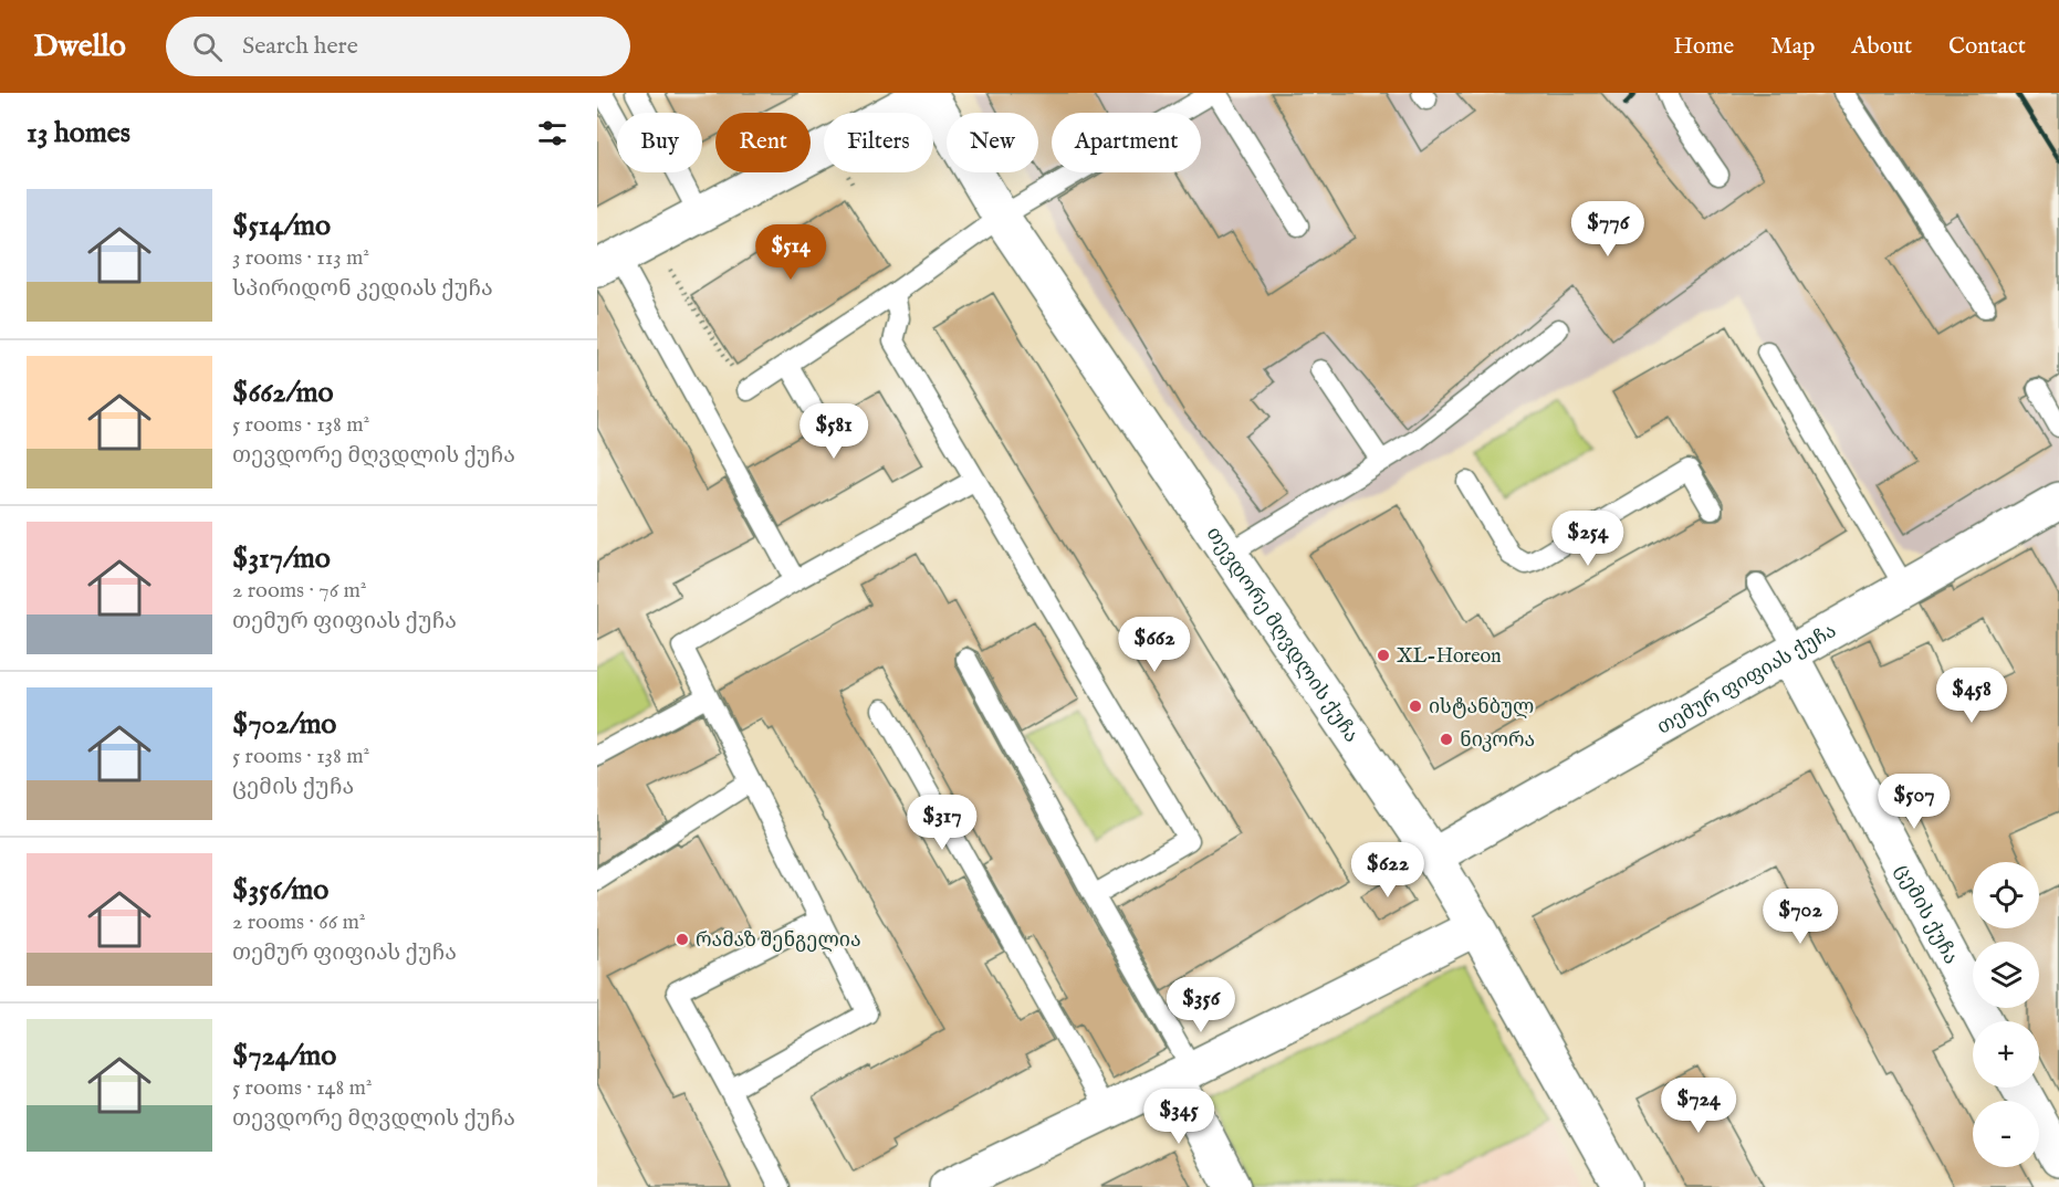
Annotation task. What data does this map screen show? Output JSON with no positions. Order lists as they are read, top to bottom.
{
  "streets": {
    "street": ["თევდორე მღვდლის ქუჩა", "თემურ ფიფიას ქუჩა", "ცემის ქუჩა"]
  },
  "crossings": [
    ["თევდორე მღვდლის ქუჩა", "თემურ ფიფიას ქუჩა"],
    ["თემურ ფიფიას ქუჩა", "ცემის ქუჩა"]
  ],
  "places": [
    "XL-Horeon",
    "ისტანბულ",
    "ნიკორა",
    "რამაზ შენგელია"
  ],
  "page": {
    "header": "Dwello",
    "search": "Search here",
    "nav": [
      "Home",
      "Map",
      "About",
      "Contact"
    ],
    "heading": "13 homes",
    "chip": [
      "Buy",
      "Rent",
      "Filters",
      "New",
      "Apartment"
    ],
    "list": [
      {
        "name": "$514/mo",
        "note": "3 rooms · 113 m² · სპირიდონ კედიას ქუჩა"
      },
      {
        "name": "$662/mo",
        "note": "5 rooms · 138 m² · თევდორე მღვდლის ქუჩა"
      },
      {
        "name": "$317/mo",
        "note": "2 rooms · 76 m² · თემურ ფიფიას ქუჩა"
      },
      {
        "name": "$702/mo",
        "note": "5 rooms · 138 m² · ცემის ქუჩა"
      },
      {
        "name": "$356/mo",
        "note": "2 rooms · 66 m² · თემურ ფიფიას ქუჩა"
      },
      {
        "name": "$724/mo",
        "note": "5 rooms · 148 m² · თევდორე მღვდლის ქუჩა"
      }
    ],
    "price": [
      "$776",
      "$514",
      "$581",
      "$254",
      "$662",
      "$458",
      "$507",
      "$317",
      "$622",
      "$702",
      "$356",
      "$724",
      "$345"
    ],
    "map_buttons": ["+", "−"]
  }
}
